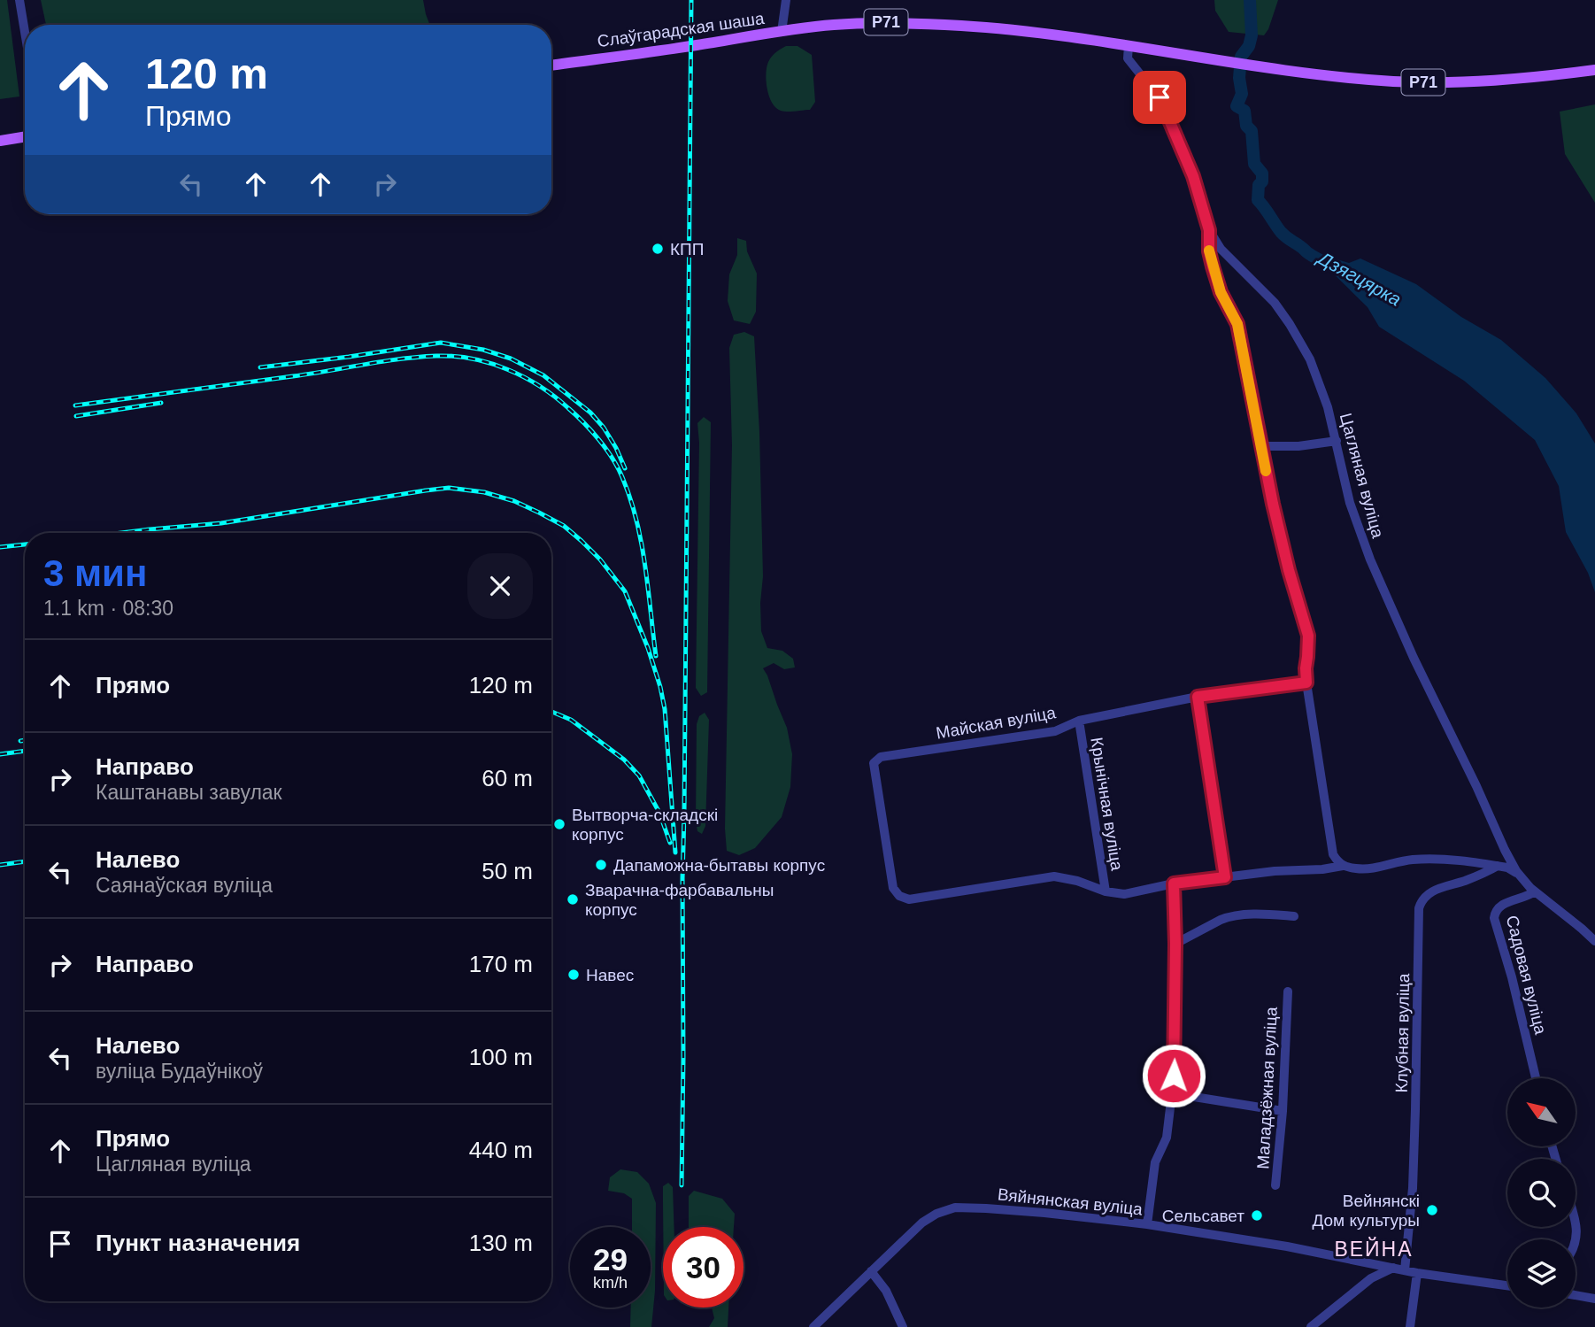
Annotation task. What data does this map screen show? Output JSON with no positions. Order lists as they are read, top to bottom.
{
  "streets": {
    "main road": ["Р71", "Слаўгарадская шаша"],
    "street": [
      "Цагляная вуліца",
      "Майская вуліца",
      "Крынічная вуліца",
      "Садовая вуліца",
      "Клубная вуліца",
      "Маладзёжная вуліца",
      "Вяйнянская вуліца"
    ]
  },
  "crossings": [
    ["Слаўгарадская шаша", "Цагляная вуліца"],
    ["Цагляная вуліца", "Садовая вуліца"],
    ["Майская вуліца", "Крынічная вуліца"],
    ["Клубная вуліца", "Вяйнянская вуліца"]
  ],
  "districts": ["ВЕЙНА"],
  "water": ["Дзягцярка"],
  "places": [
    "КПП",
    "Вытворча-складскі корпус",
    "Дапаможна-бытавы корпус",
    "Зварачна-фарбавальны корпус",
    "Навес",
    "Вейнянскі Дом культуры",
    "Сельсавет"
  ],
  "north": "top left",
  "page": {
    "turn": ["120 m", "Прямо"],
    "heading": ["3 мин", "1.1 km · 08:30"],
    "list": [
      {
        "name": "Прямо",
        "value": "120 m"
      },
      {
        "name": "Направо",
        "note": "Каштанавы завулак",
        "value": "60 m"
      },
      {
        "name": "Налево",
        "note": "Саянаўская вуліца",
        "value": "50 m"
      },
      {
        "name": "Направо",
        "value": "170 m"
      },
      {
        "name": "Налево",
        "note": "вуліца Будаўнікоў",
        "value": "100 m"
      },
      {
        "name": "Прямо",
        "note": "Цагляная вуліца",
        "value": "440 m"
      },
      {
        "name": "Пункт назначения",
        "value": "130 m"
      }
    ],
    "speed": "29 km/h",
    "limit": "30"
  }
}
